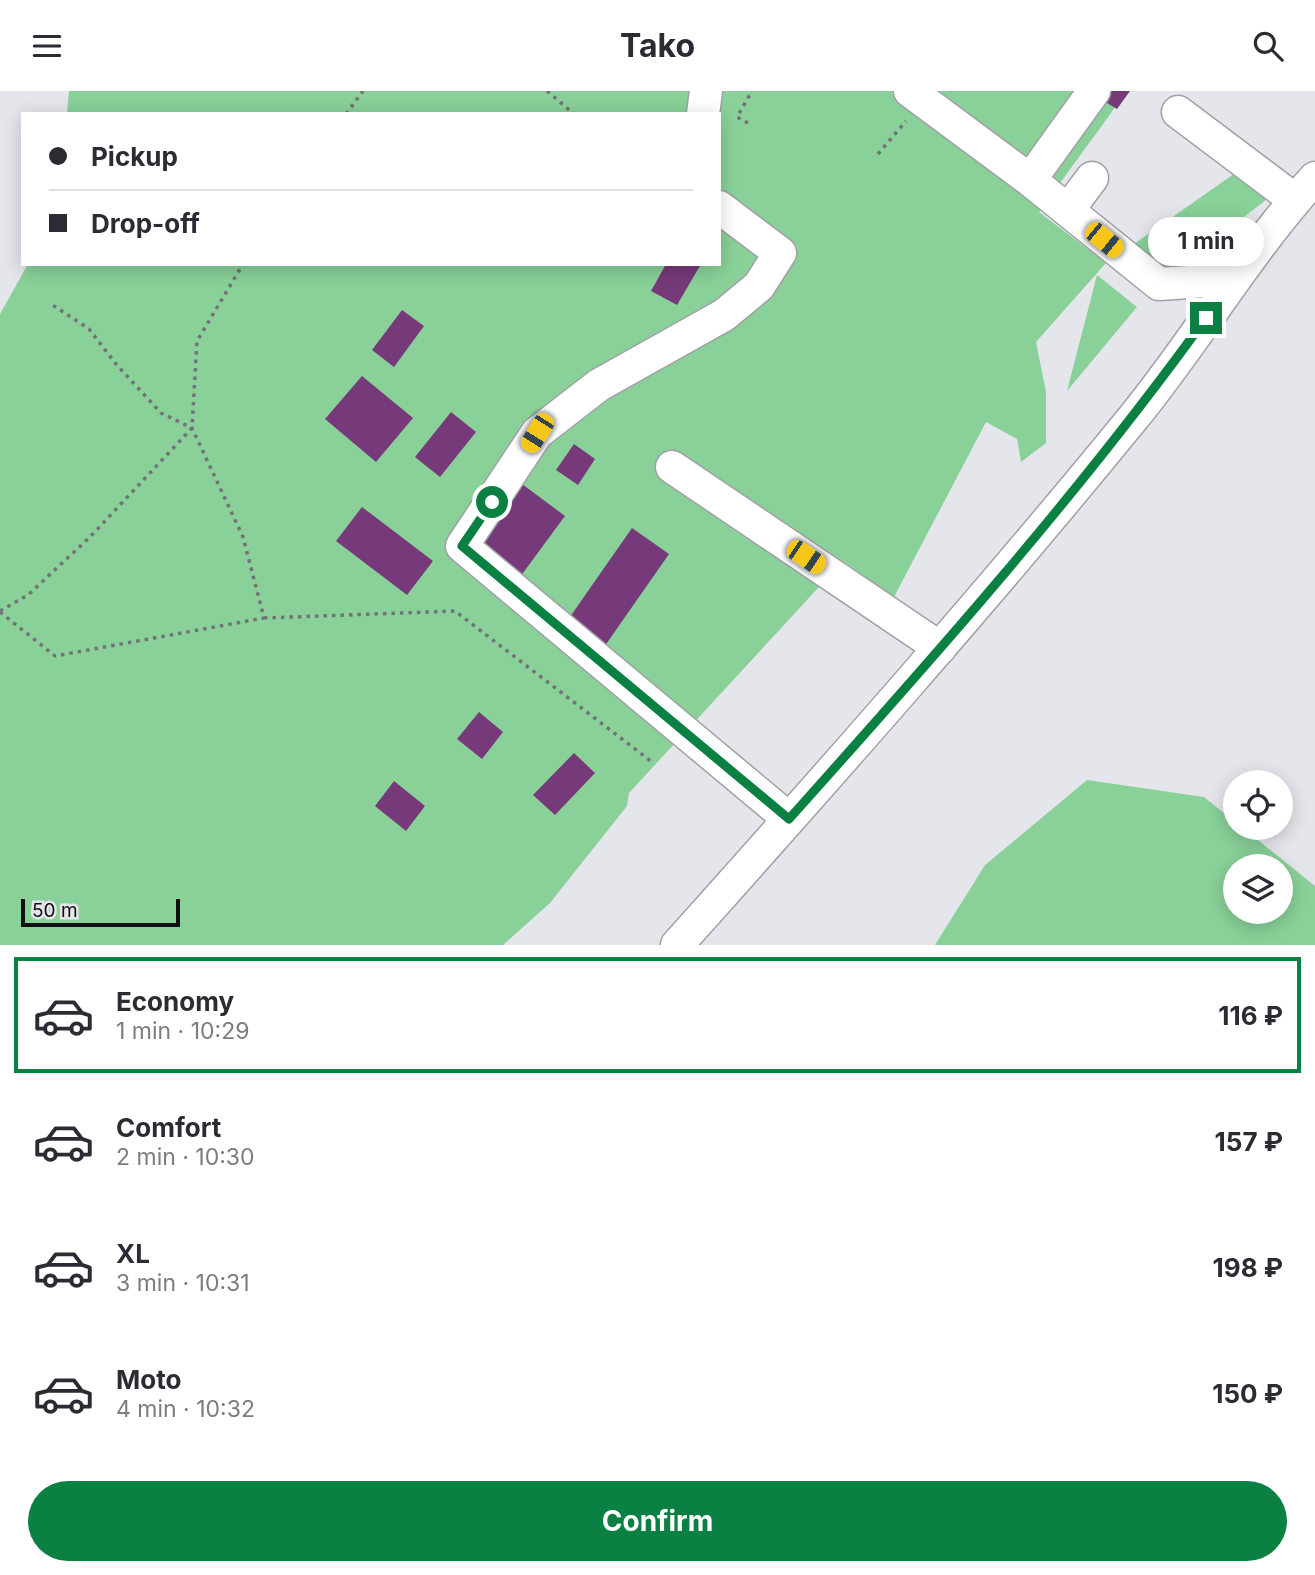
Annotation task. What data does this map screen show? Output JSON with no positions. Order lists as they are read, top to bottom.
{
  "scale_bar": "50 m",
  "page": {
    "header": "Tako",
    "banner": ["Pickup", "Drop-off"],
    "bubble": "1 min",
    "scale": "50 m",
    "list": [
      {
        "name": "Economy",
        "note": "1 min · 10:29",
        "value": "116 ₽"
      },
      {
        "name": "Comfort",
        "note": "2 min · 10:30",
        "value": "157 ₽"
      },
      {
        "name": "XL",
        "note": "3 min · 10:31",
        "value": "198 ₽"
      },
      {
        "name": "Moto",
        "note": "4 min · 10:32",
        "value": "150 ₽"
      }
    ],
    "buttons": "Confirm"
  }
}
